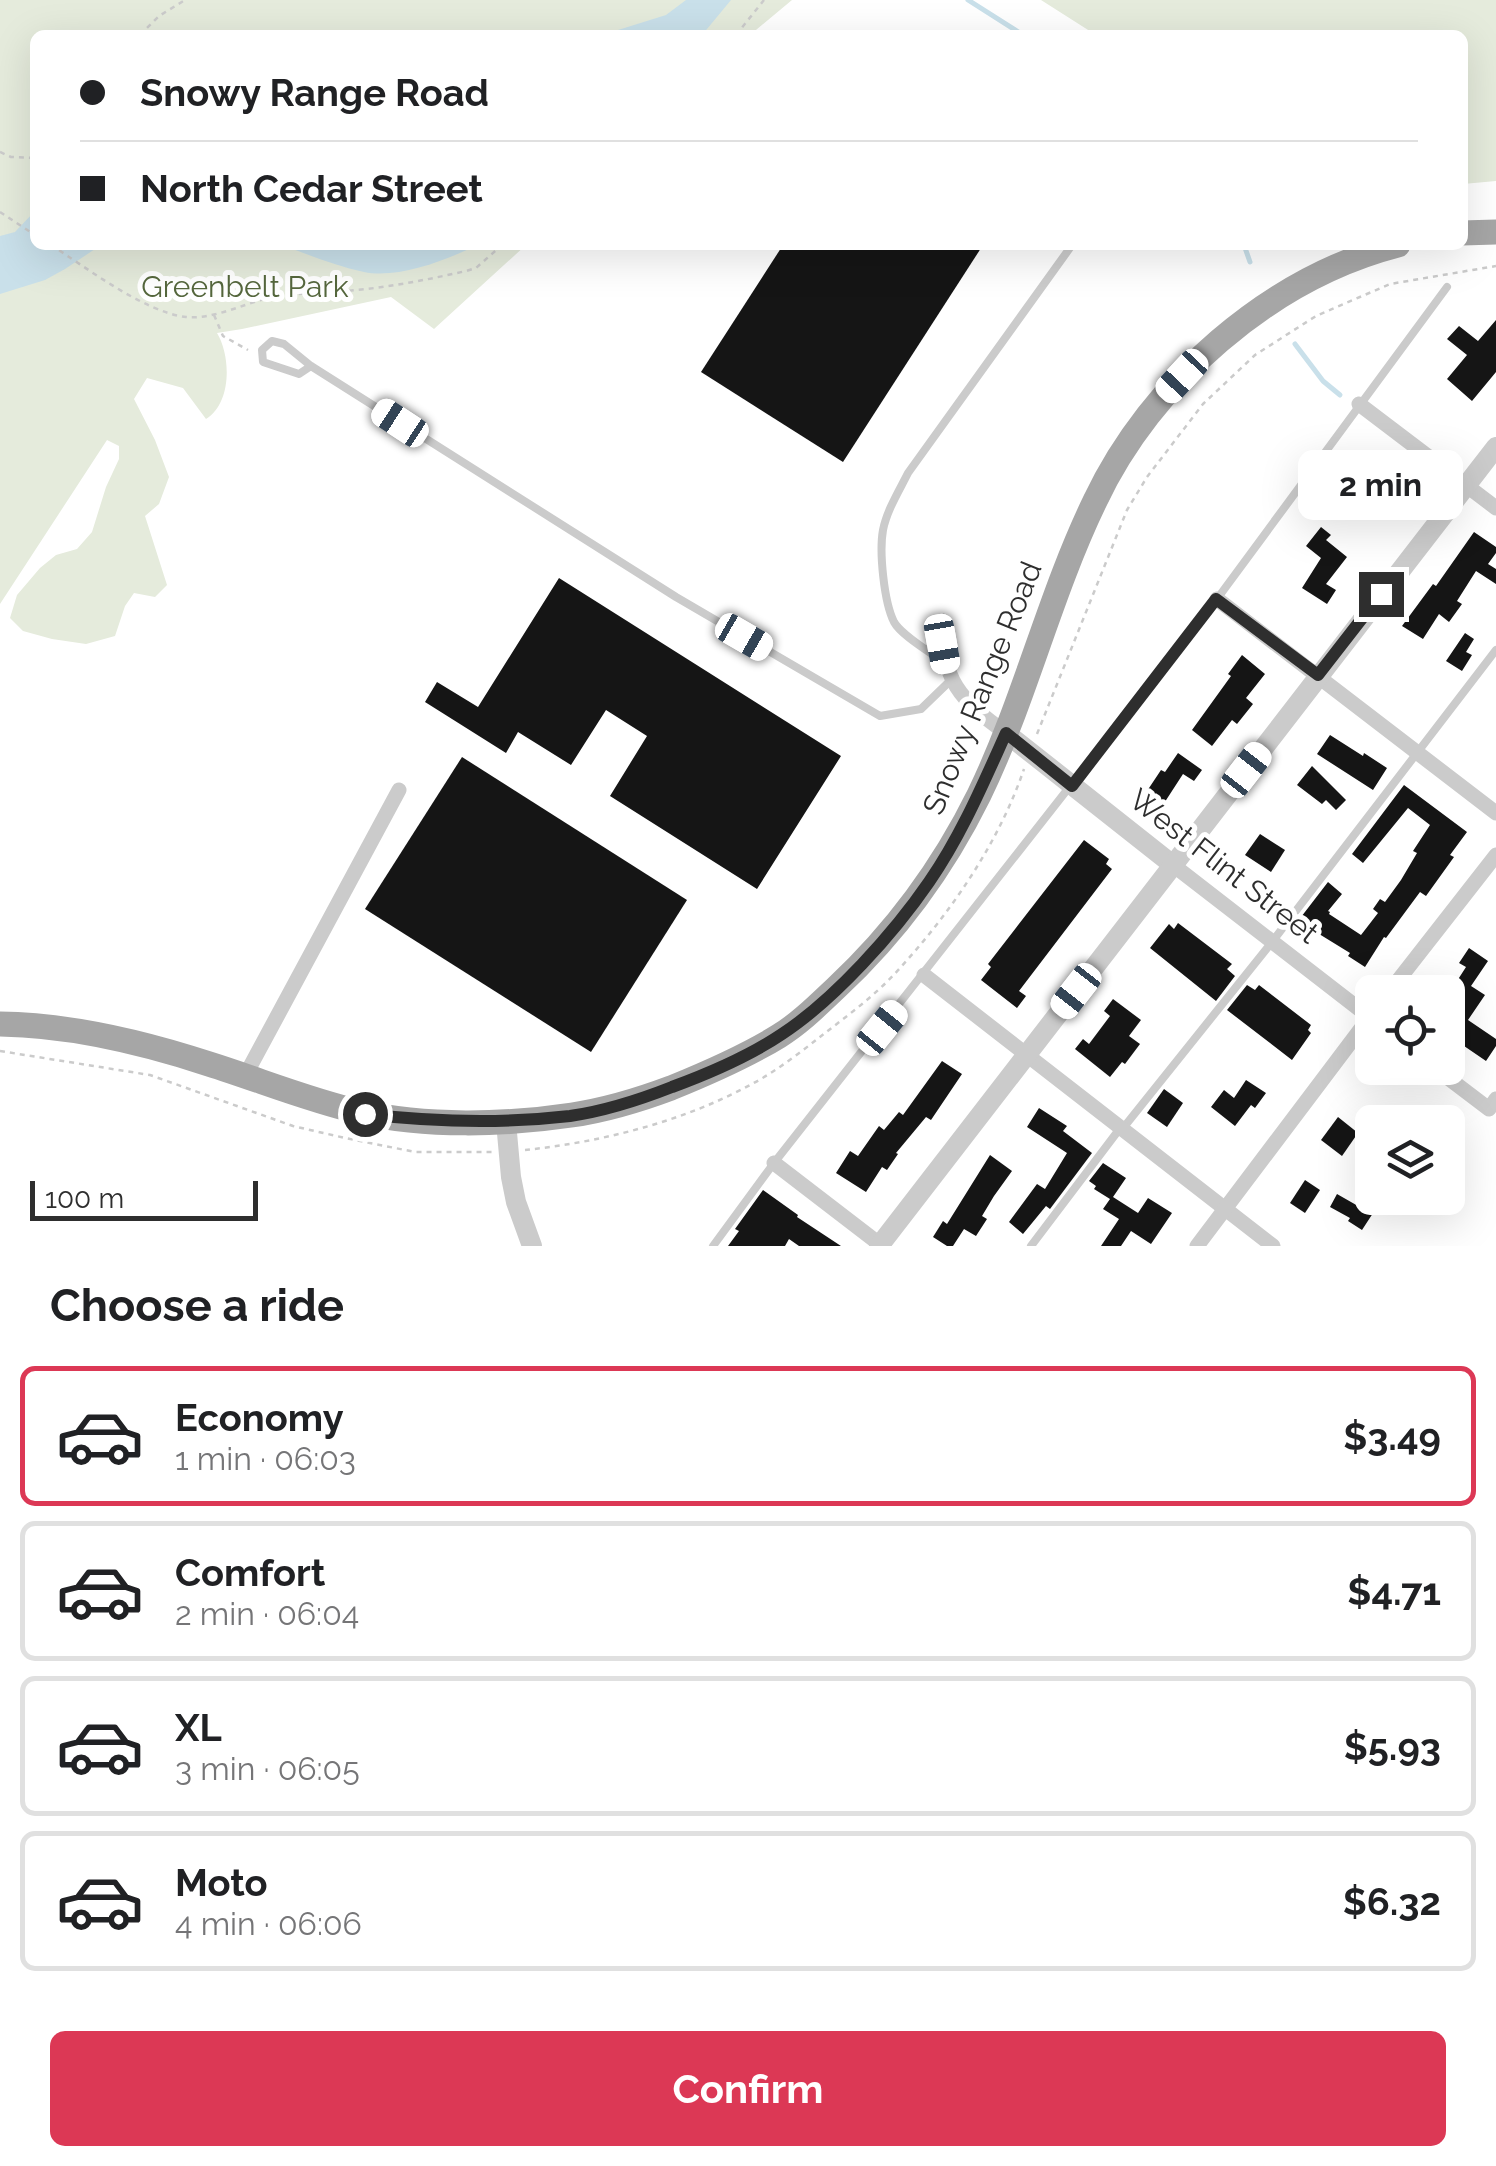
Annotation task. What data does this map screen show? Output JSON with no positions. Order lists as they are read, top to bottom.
{
  "streets": {
    "main road": ["Snowy Range Road"],
    "street": ["West Flint Street"]
  },
  "crossings": [
    ["Snowy Range Road", "West Flint Street"]
  ],
  "parks": ["Greenbelt Park"],
  "scale_bar": "100 m",
  "page": {
    "banner": ["Snowy Range Road", "North Cedar Street"],
    "bubble": "2 min",
    "scale": "100 m",
    "heading": "Choose a ride",
    "list": [
      {
        "name": "Economy",
        "note": "1 min · 06:03",
        "value": "$3.49"
      },
      {
        "name": "Comfort",
        "note": "2 min · 06:04",
        "value": "$4.71"
      },
      {
        "name": "XL",
        "note": "3 min · 06:05",
        "value": "$5.93"
      },
      {
        "name": "Moto",
        "note": "4 min · 06:06",
        "value": "$6.32"
      }
    ],
    "buttons": "Confirm"
  }
}
